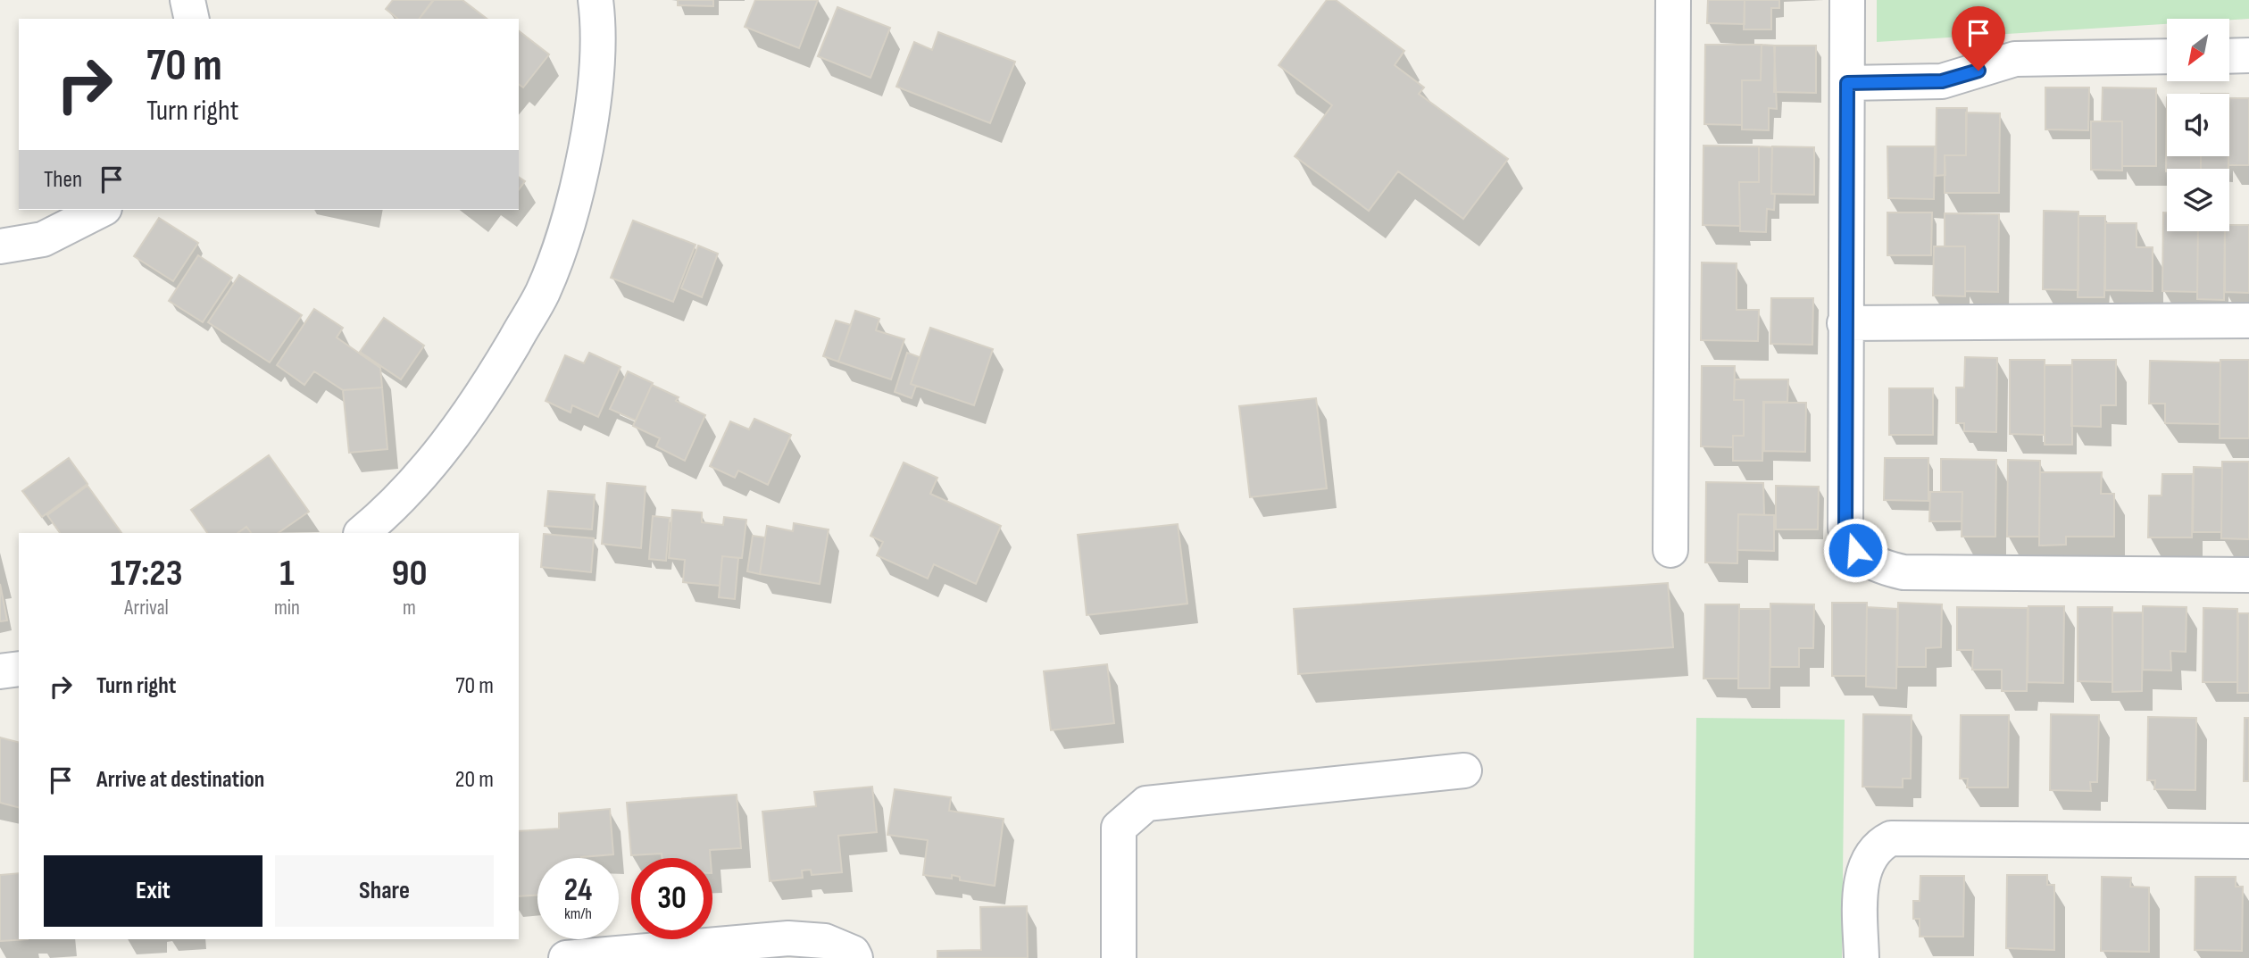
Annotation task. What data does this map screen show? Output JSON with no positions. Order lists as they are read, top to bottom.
{
  "north": "bottom left",
  "page": {
    "turn": ["70 m", "Turn right"],
    "then": "Then",
    "eta": [
      "17:23",
      "Arrival",
      "1",
      "min",
      "90",
      "m"
    ],
    "list": [
      {
        "name": "Turn right",
        "value": "70 m"
      },
      {
        "name": "Arrive at destination",
        "value": "20 m"
      }
    ],
    "buttons": ["Exit", "Share"],
    "speed": "24 km/h",
    "limit": "30"
  }
}
